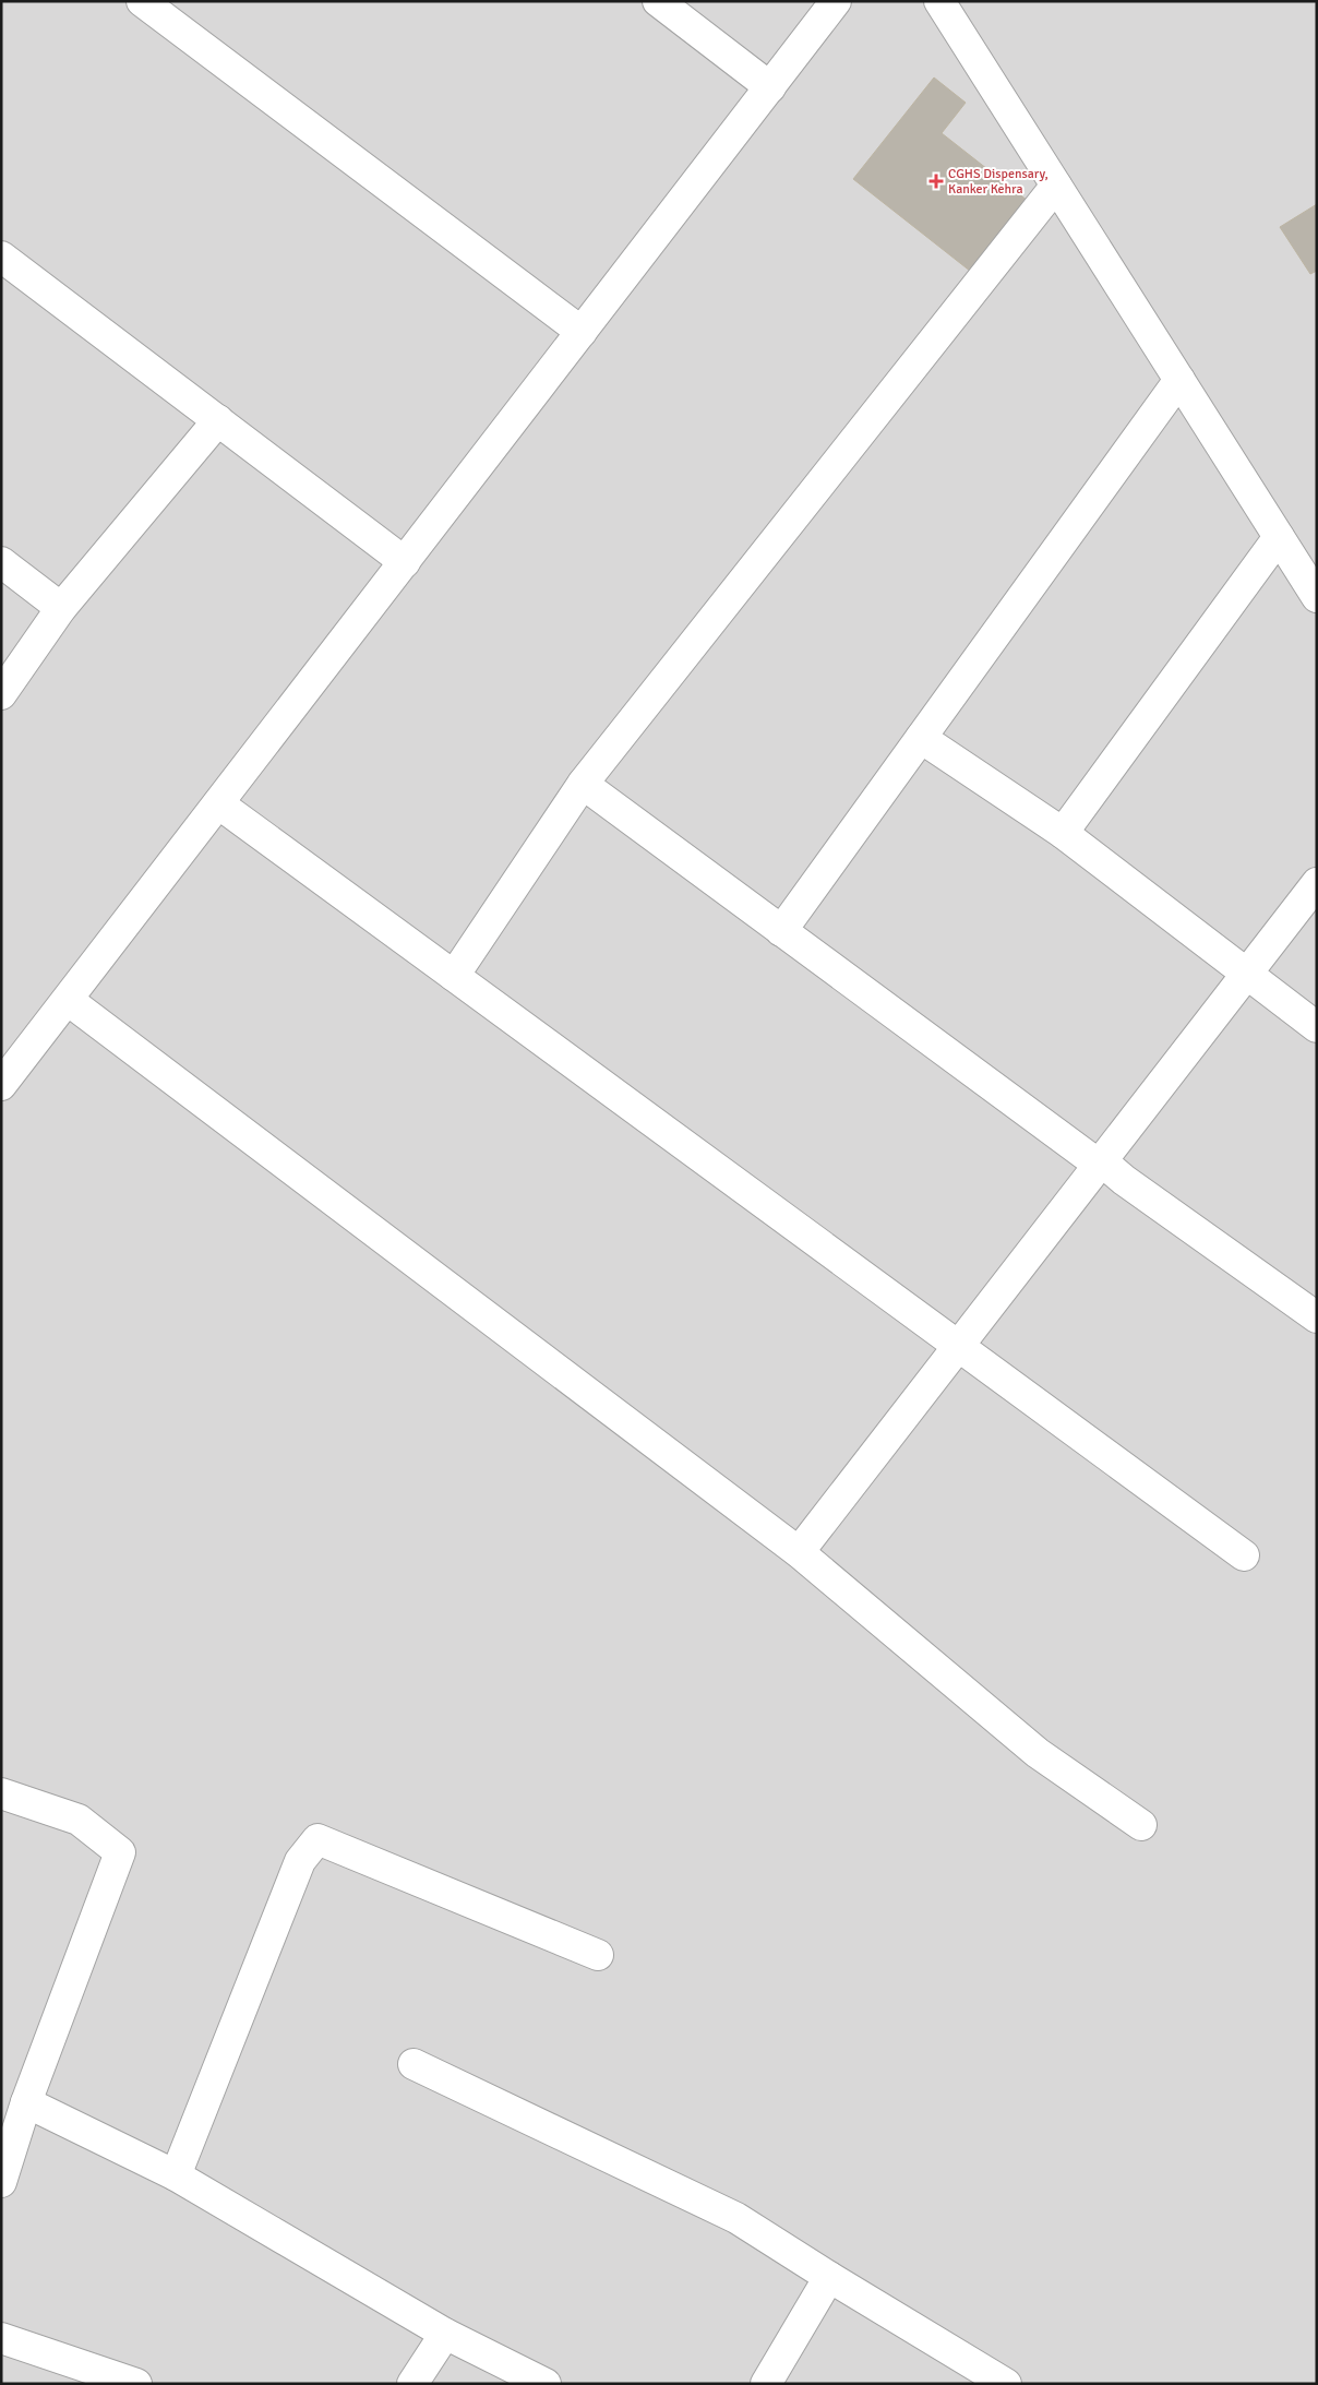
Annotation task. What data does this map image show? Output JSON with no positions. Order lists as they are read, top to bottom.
{
  "places": {
    "health": ["CGHS Dispensary, Kanker Kehra"]
  }
}
